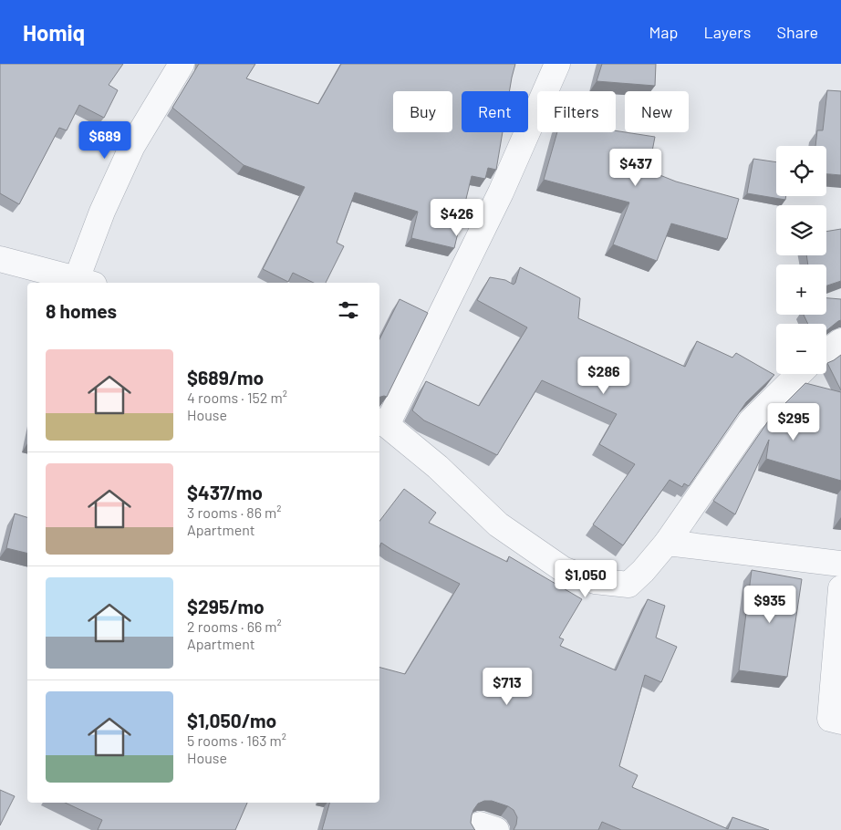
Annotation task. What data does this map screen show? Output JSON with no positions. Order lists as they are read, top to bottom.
{
  "page": {
    "header": "Homiq",
    "nav": ["Map", "Layers", "Share"],
    "chip": [
      "Buy",
      "Rent",
      "Filters",
      "New"
    ],
    "price": [
      "$689",
      "$437",
      "$426",
      "$286",
      "$295",
      "$1,050",
      "$935",
      "$713"
    ],
    "map_buttons": ["+", "−"],
    "heading": "8 homes",
    "list": [
      {
        "name": "$689/mo",
        "note": "4 rooms · 152 m² · House"
      },
      {
        "name": "$437/mo",
        "note": "3 rooms · 86 m² · Apartment"
      },
      {
        "name": "$295/mo",
        "note": "2 rooms · 66 m² · Apartment"
      },
      {
        "name": "$1,050/mo",
        "note": "5 rooms · 163 m² · House"
      }
    ]
  }
}
